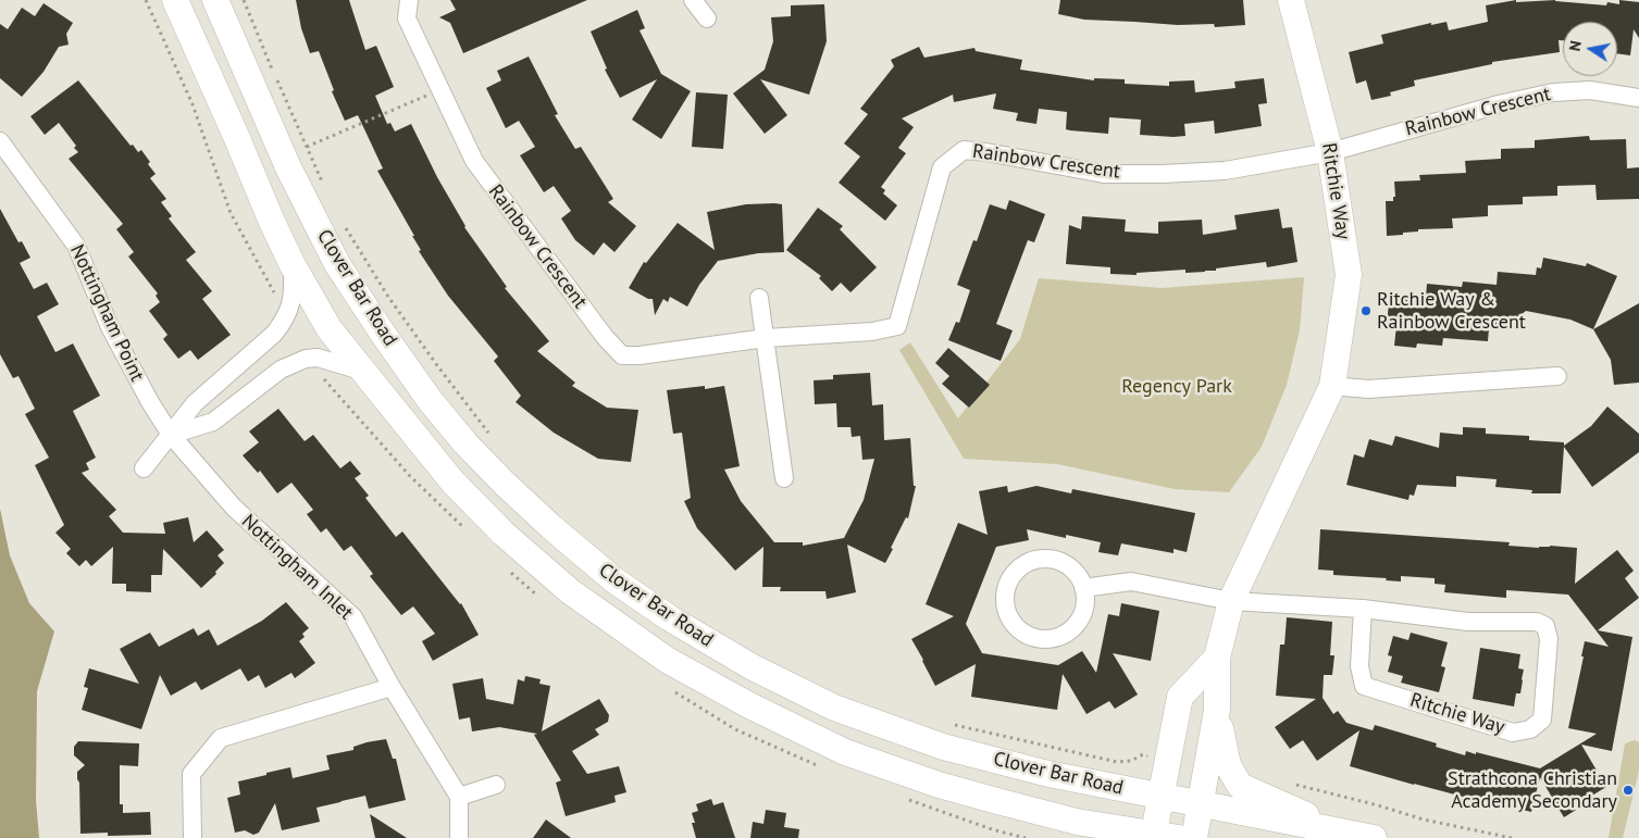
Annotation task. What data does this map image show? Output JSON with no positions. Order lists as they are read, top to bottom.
{
  "streets": {
    "main road": ["Ritchie Way", "Clover Bar Road"],
    "street": ["Rainbow Crescent", "Nottingham Point", "Nottingham Inlet"]
  },
  "crossings": [
    ["Rainbow Crescent", "Ritchie Way"],
    ["Ritchie Way", "Clover Bar Road"],
    ["Nottingham Point", "Nottingham Inlet"]
  ],
  "parks": ["Regency Park"],
  "places": ["Ritchie Way & Rainbow Crescent", "Strathcona Christian Academy Secondary"],
  "north": "left"
}
